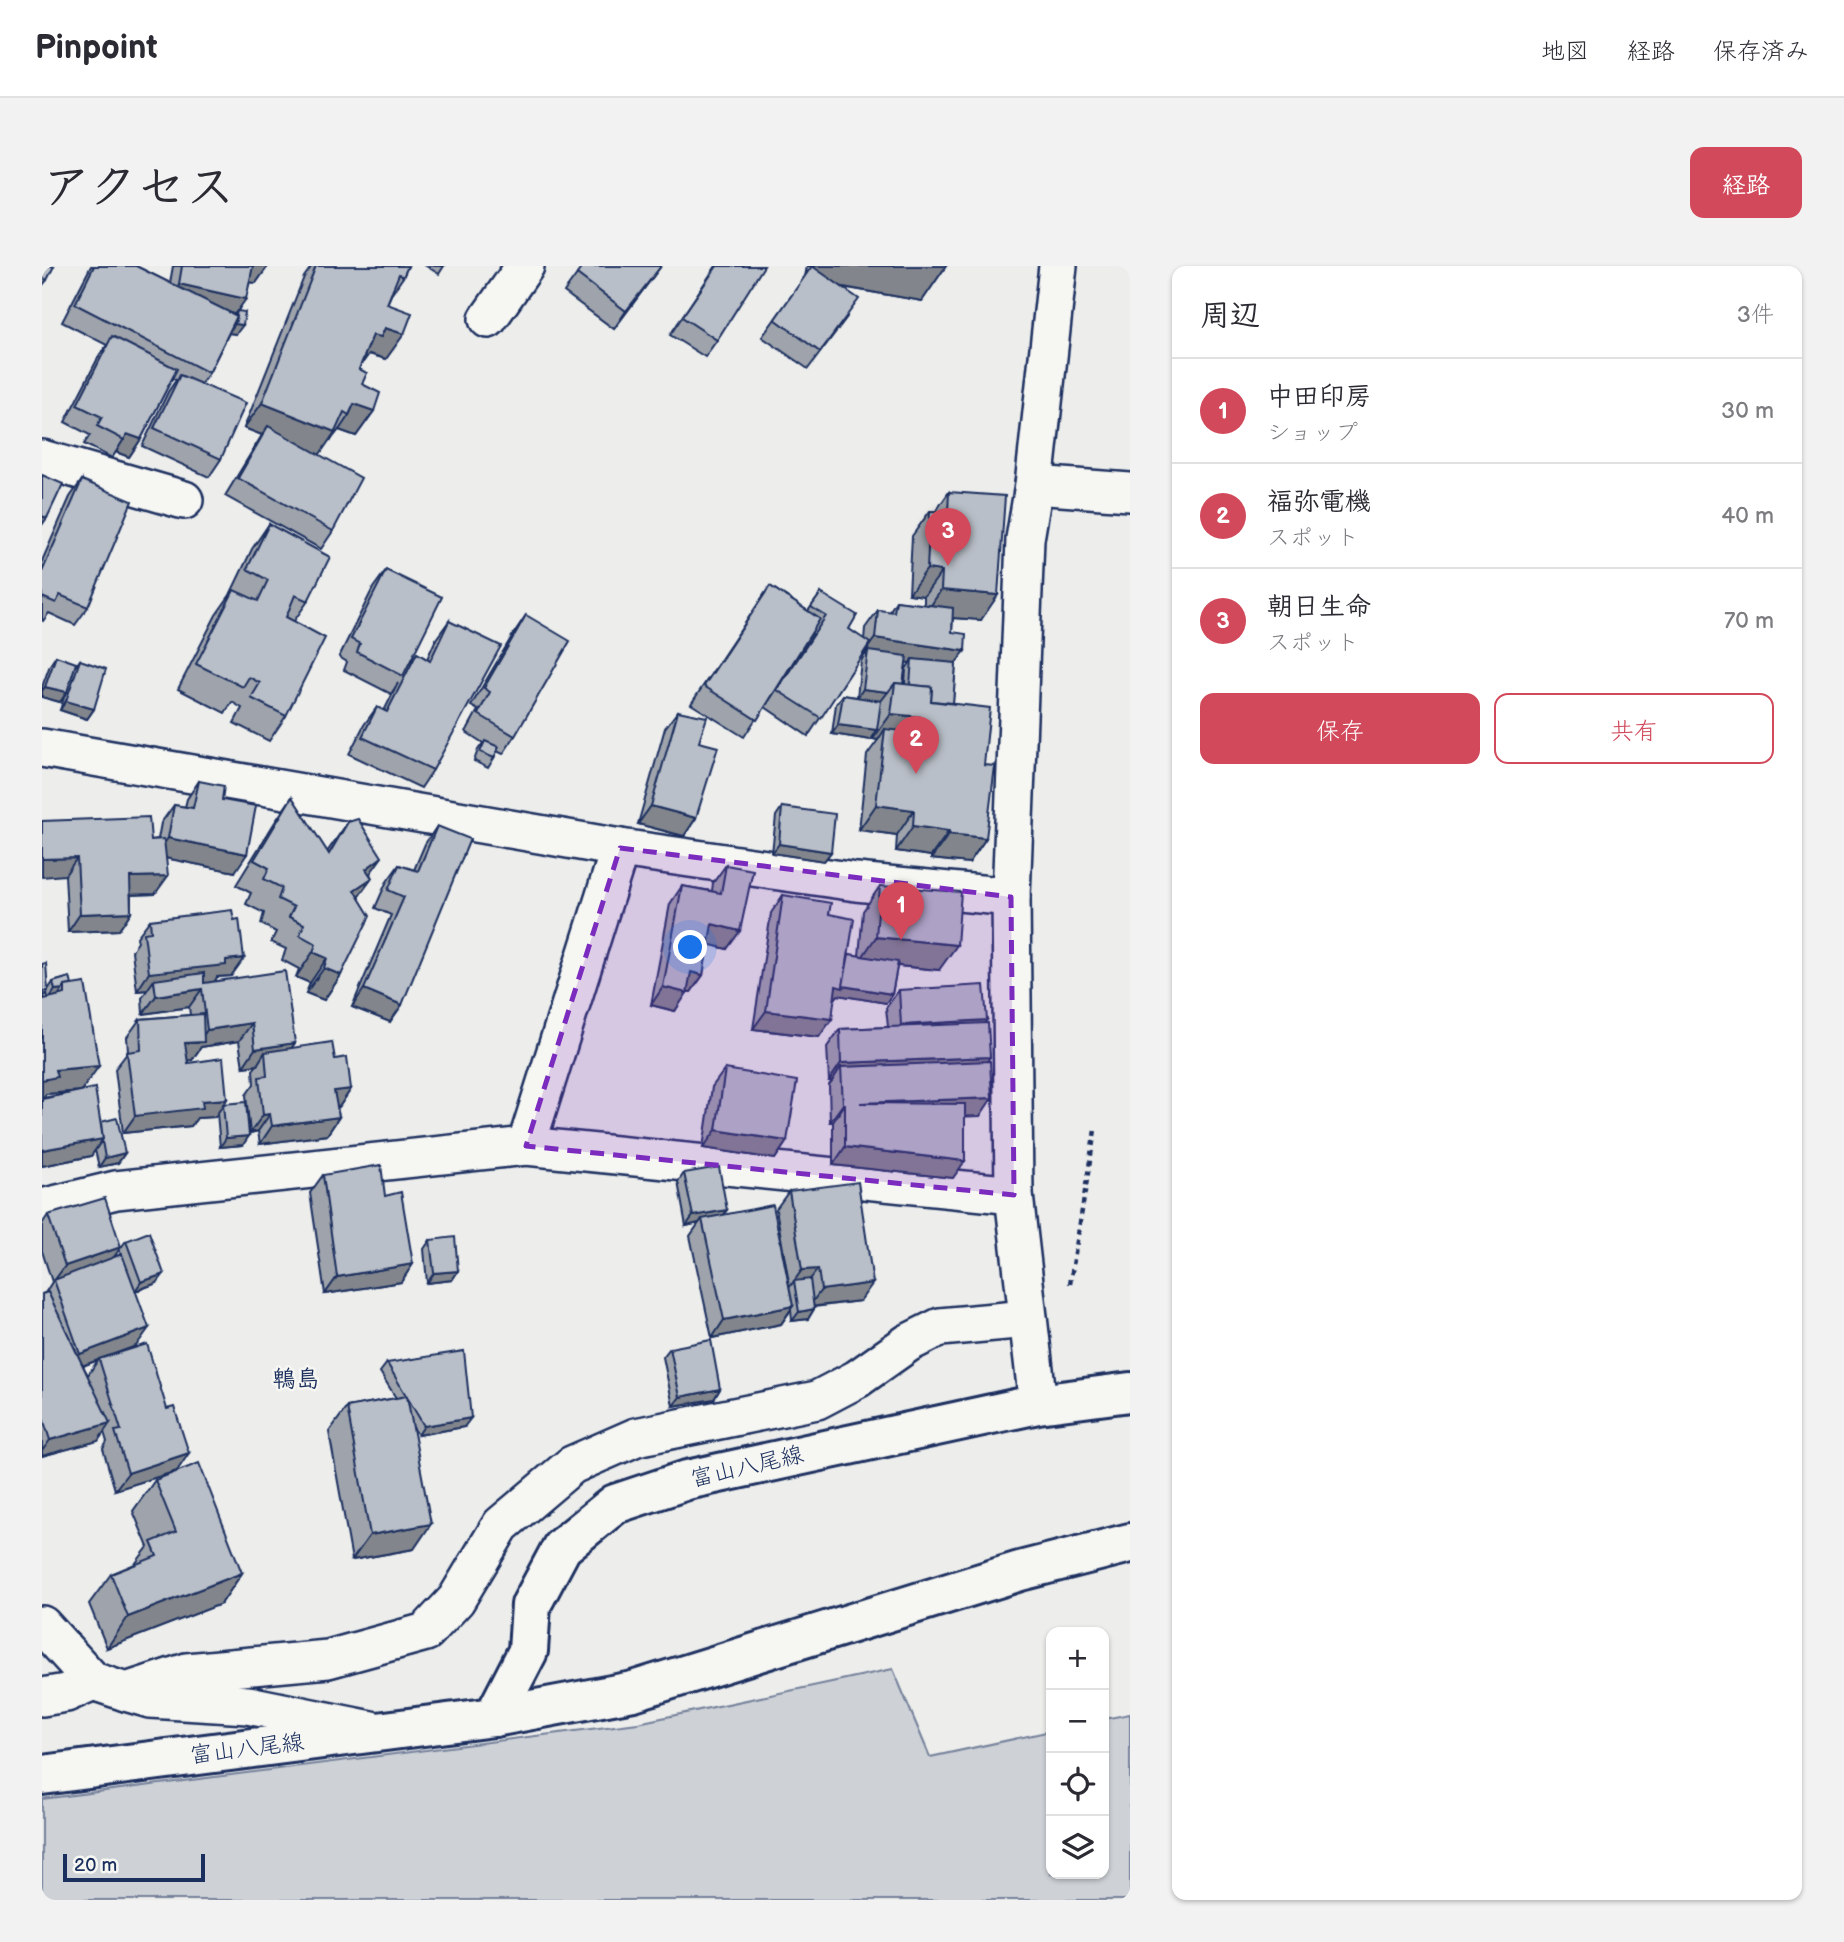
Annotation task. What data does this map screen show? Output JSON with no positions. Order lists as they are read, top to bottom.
{
  "streets": {
    "main road": ["富山八尾線"]
  },
  "districts": ["鵯島"],
  "scale_bar": "20 m",
  "page": {
    "header": "Pinpoint",
    "nav": ["地図", "経路", "保存済み"],
    "title": "アクセス",
    "buttons": [
      "経路",
      ["保存", "共有"]
    ],
    "heading": ["周辺", "3件"],
    "list": [
      {
        "mark": "1",
        "name": "中田印房",
        "note": "ショップ",
        "value": "30 m"
      },
      {
        "mark": "2",
        "name": "福弥電機",
        "note": "スポット",
        "value": "40 m"
      },
      {
        "mark": "3",
        "name": "朝日生命",
        "note": "スポット",
        "value": "70 m"
      }
    ],
    "pins": ["3", "2", "1"],
    "map_buttons": ["+", "−"],
    "scale": "20 m"
  }
}
